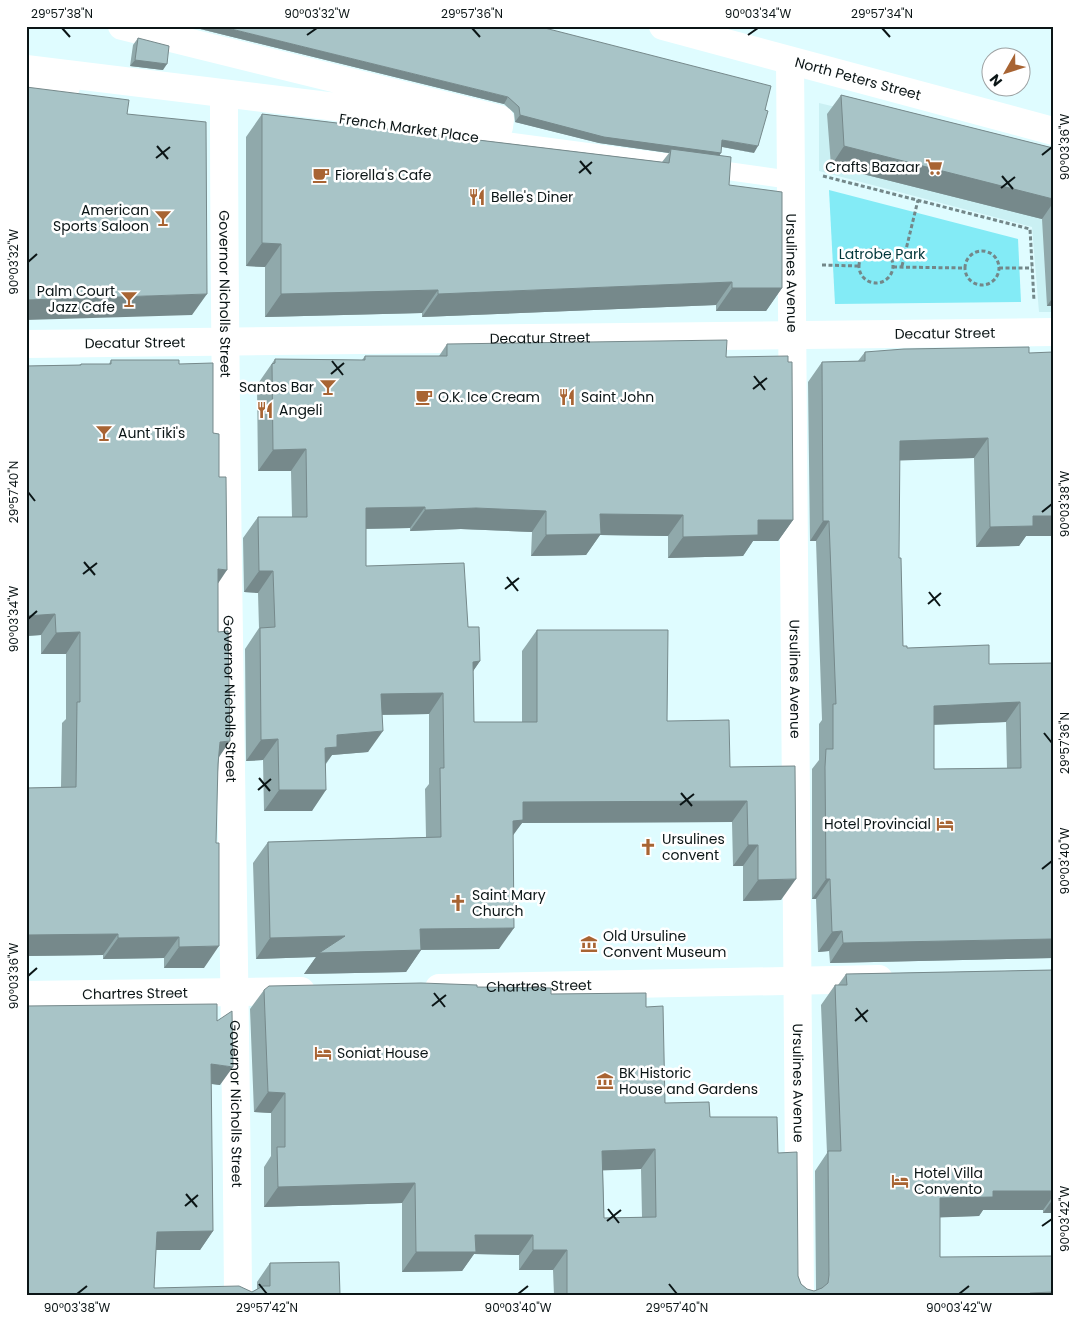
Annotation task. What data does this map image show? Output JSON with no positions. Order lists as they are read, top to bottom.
{
  "streets": {
    "street": [
      "North Peters Street",
      "Ursulines Avenue",
      "Governor Nicholls Street",
      "Decatur Street",
      "Chartres Street"
    ],
    "lane": ["French Market Place"]
  },
  "crossings": [
    ["North Peters Street", "Ursulines Avenue"],
    ["French Market Place", "Ursulines Avenue"],
    ["French Market Place", "Governor Nicholls Street"],
    ["Ursulines Avenue", "Decatur Street"],
    ["Ursulines Avenue", "Chartres Street"],
    ["Governor Nicholls Street", "Decatur Street"],
    ["Governor Nicholls Street", "Chartres Street"]
  ],
  "parks": ["Latrobe Park"],
  "places": {
    "supermarket": ["Crafts Bazaar"],
    "cafe": ["Fiorella's Cafe", "O.K. Ice Cream"],
    "restaurant": ["Belle's Diner", "Saint John", "Angeli"],
    "bar": [
      "American Sports Saloon",
      "Palm Court Jazz Cafe",
      "Santos Bar",
      "Aunt Tiki's"
    ],
    "hotel": ["Hotel Provincial", "Soniat House", "Hotel Villa Convento"],
    "church": ["Ursulines convent", "Saint Mary Church"],
    "museum": ["Old Ursuline Convent Museum", "BK Historic House and Gardens"]
  },
  "north": "bottom left",
  "coordinates": [
    "29°57'38\"N",
    "90°03'32\"W",
    "29°57'36\"N",
    "90°03'34\"W",
    "29°57'34\"N",
    "90°03'36\"W",
    "29°57'40\"N",
    "90°03'38\"W",
    "90°03'40\"W",
    "90°03'42\"W",
    "29°57'42\"N"
  ]
}
